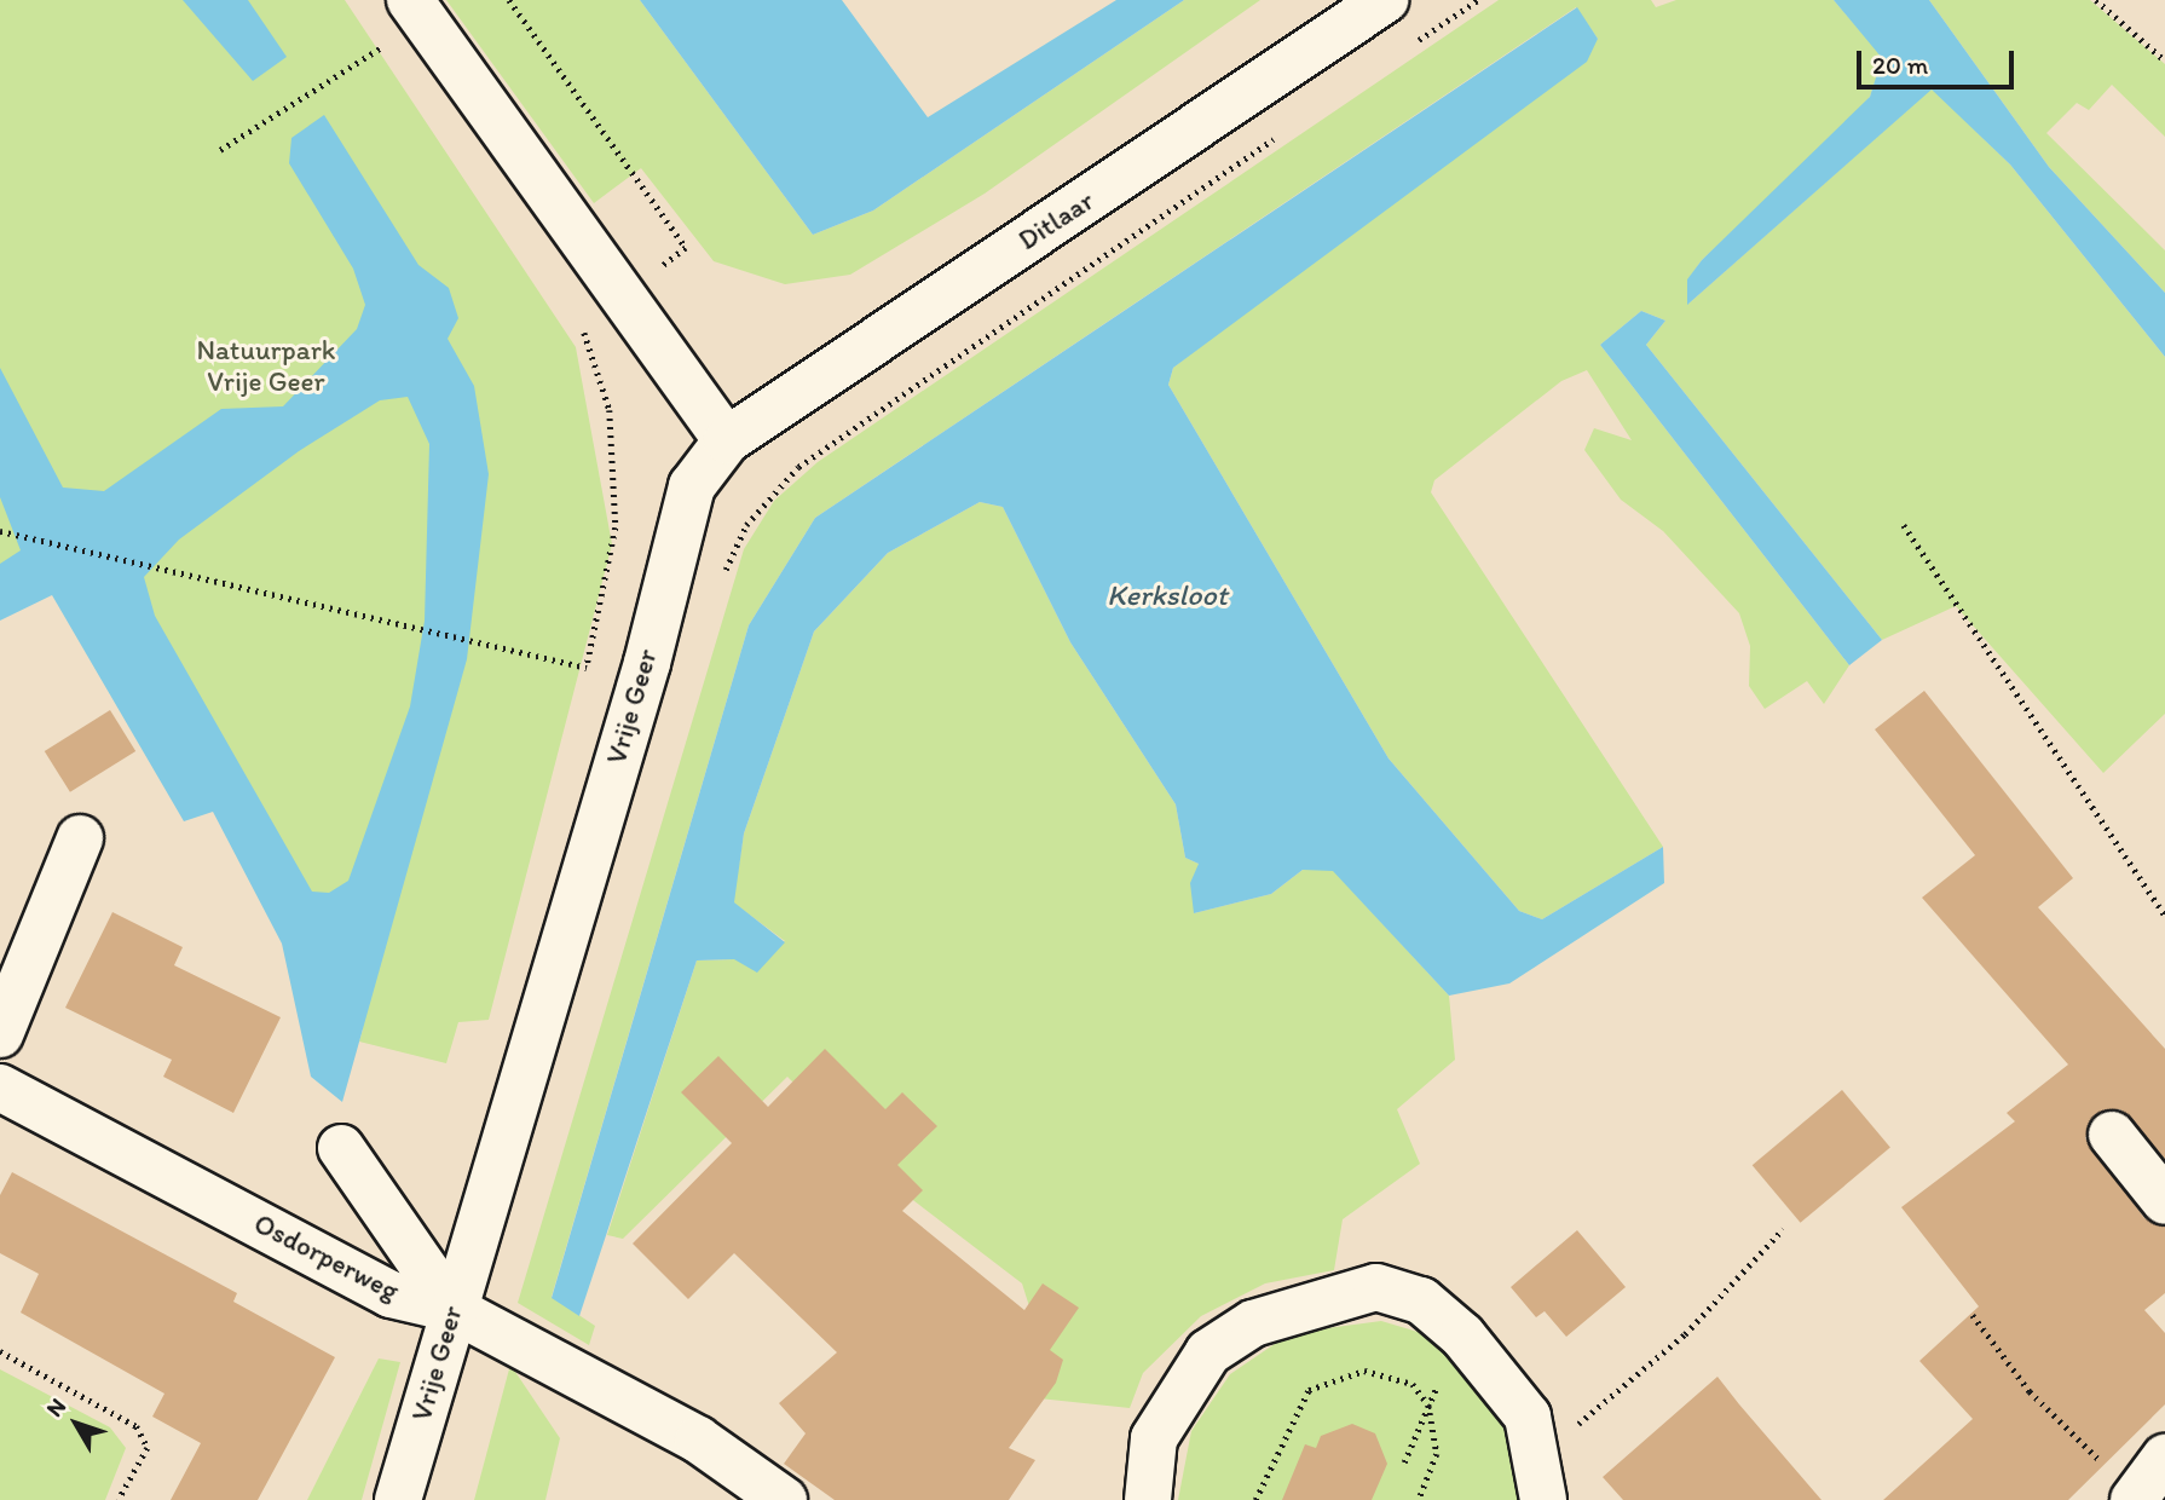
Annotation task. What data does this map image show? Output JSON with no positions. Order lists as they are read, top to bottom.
{
  "streets": {
    "street": ["Ditlaar", "Vrije Geer", "Osdorperweg"]
  },
  "crossings": [
    ["Ditlaar", "Vrije Geer"],
    ["Vrije Geer", "Osdorperweg"]
  ],
  "water": ["Kerksloot"],
  "parks": ["Natuurpark Vrije Geer"],
  "scale_bar": "20 m",
  "north": "top left"
}
